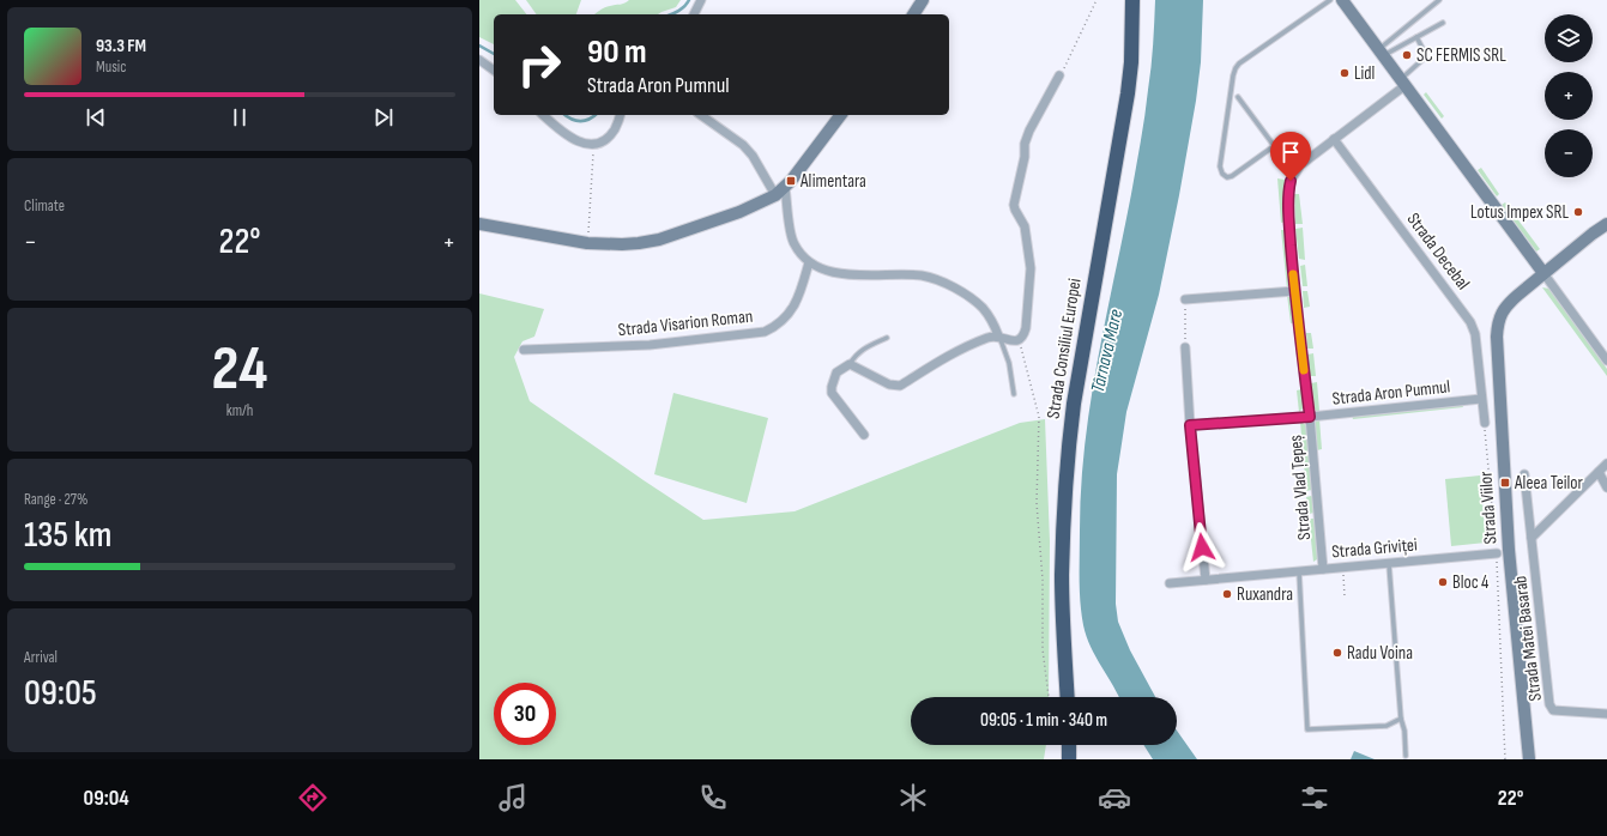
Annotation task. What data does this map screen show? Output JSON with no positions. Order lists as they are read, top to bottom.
{
  "streets": {
    "highway": ["Strada Consiliul Europei"],
    "street": [
      "Strada Decebal",
      "Strada Visarion Roman",
      "Strada Aron Pumnul",
      "Strada Vlad Țepeș",
      "Strada Viilor",
      "Strada Griviței",
      "Strada Matei Basarab"
    ]
  },
  "crossings": [
    ["Strada Decebal", "Strada Aron Pumnul"],
    ["Strada Aron Pumnul", "Strada Vlad Țepeș"],
    ["Strada Vlad Țepeș", "Strada Griviței"]
  ],
  "water": ["Târnava Mare"],
  "places": {
    "other": [
      "SC FERMIS SRL",
      "Lidl",
      "Lotus Impex SRL",
      "Bloc 4",
      "Ruxandra",
      "Radu Voina"
    ],
    "transit": ["Alimentara", "Aleea Teilor"]
  },
  "page": {
    "map_buttons": ["+", "−"],
    "turn": ["90 m", "Strada Aron Pumnul"],
    "song": ["93.3 FM", "Music"],
    "tile": [
      "Climate",
      ["24", "km/h"],
      ["Range · 27%", "135 km"],
      ["Arrival", "09:05"]
    ],
    "heat": ["−", "22°", "+"],
    "limit": "30",
    "trip": "09:05 · 1 min · 340 m",
    "tabs": ["09:04", "22°"]
  }
}
